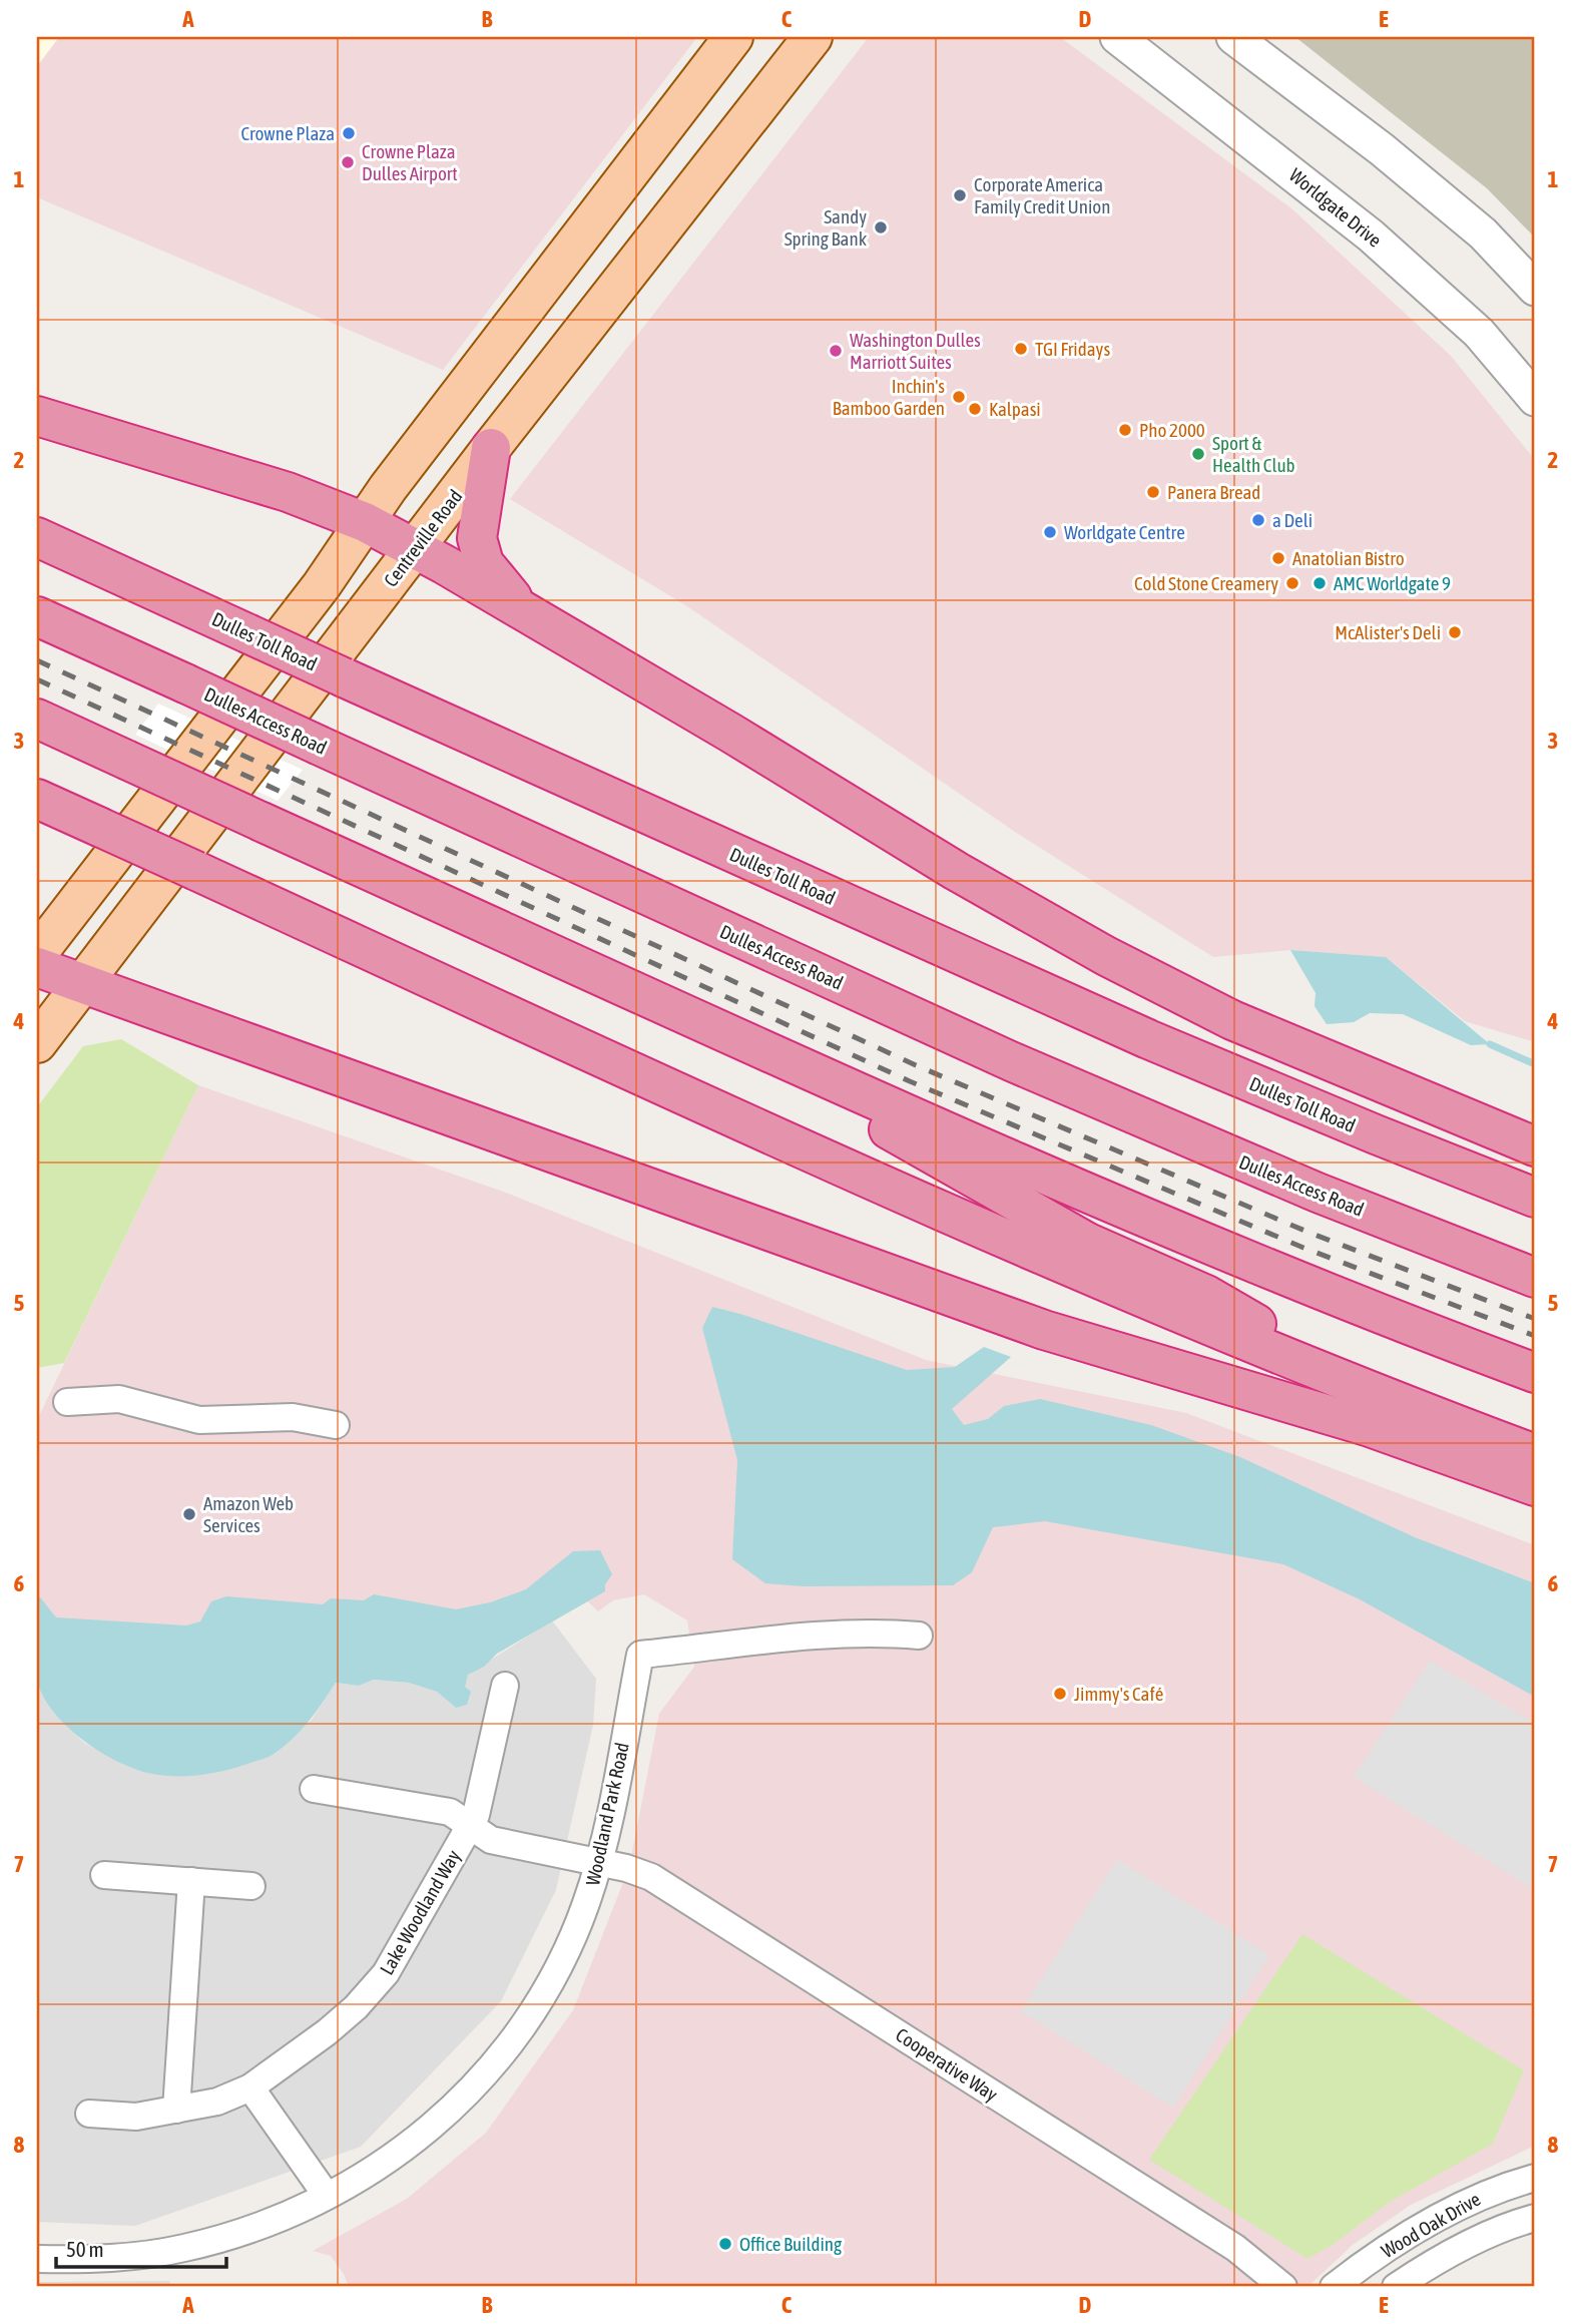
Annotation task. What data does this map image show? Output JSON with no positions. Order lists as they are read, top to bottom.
{
  "streets": {
    "highway": ["Dulles Toll Road", "Dulles Access Road"],
    "main road": ["Centreville Road"],
    "street": [
      "Worldgate Drive",
      "Woodland Park Road",
      "Lake Woodland Way",
      "Cooperative Way",
      "Wood Oak Drive"
    ]
  },
  "crossings": [
    ["Woodland Park Road", "Cooperative Way"],
    ["Lake Woodland Way", "Cooperative Way"]
  ],
  "places": [
    "Crowne Plaza",
    "Crowne Plaza Dulles Airport",
    "Corporate America Family Credit Union",
    "Sandy Spring Bank",
    "TGI Fridays",
    "Washington Dulles Marriott Suites",
    "Inchin's Bamboo Garden",
    "Kalpasi",
    "Pho 2000",
    "Sport & Health Club",
    "Panera Bread",
    "a Deli",
    "Worldgate Centre",
    "Anatolian Bistro",
    "Cold Stone Creamery",
    "AMC Worldgate 9",
    "McAlister's Deli",
    "Amazon Web Services",
    "Jimmy's Café",
    "Office Building"
  ],
  "scale_bar": "50 m",
  "grid": {
    "columns": [
      "A",
      "B",
      "C",
      "D",
      "E"
    ],
    "rows": [
      "1",
      "2",
      "3",
      "4",
      "5",
      "6",
      "7",
      "8"
    ]
  }
}
